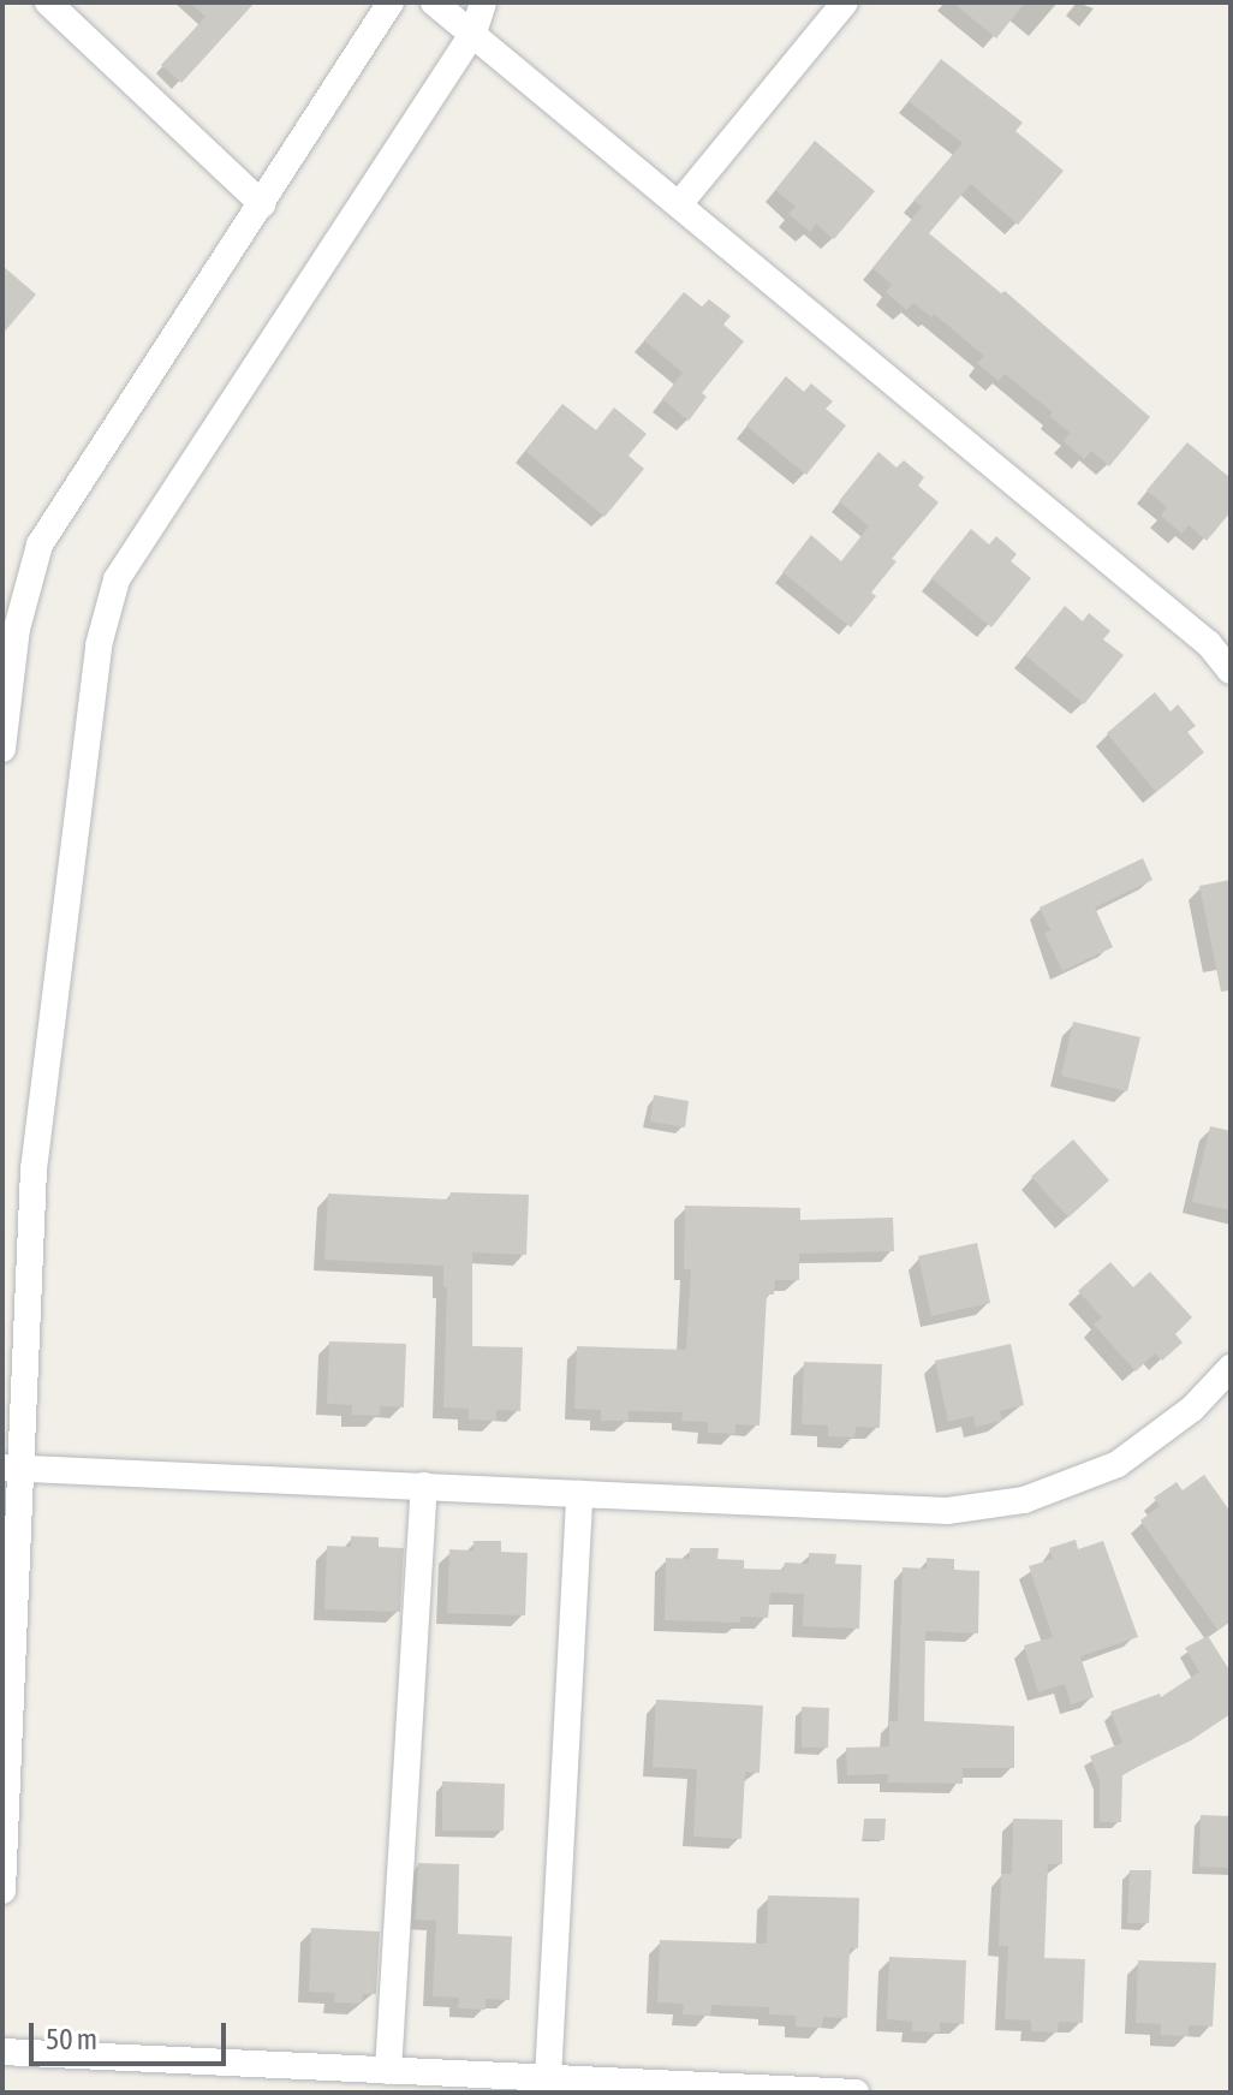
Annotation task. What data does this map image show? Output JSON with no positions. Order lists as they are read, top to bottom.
{
  "scale_bar": "50 m"
}
